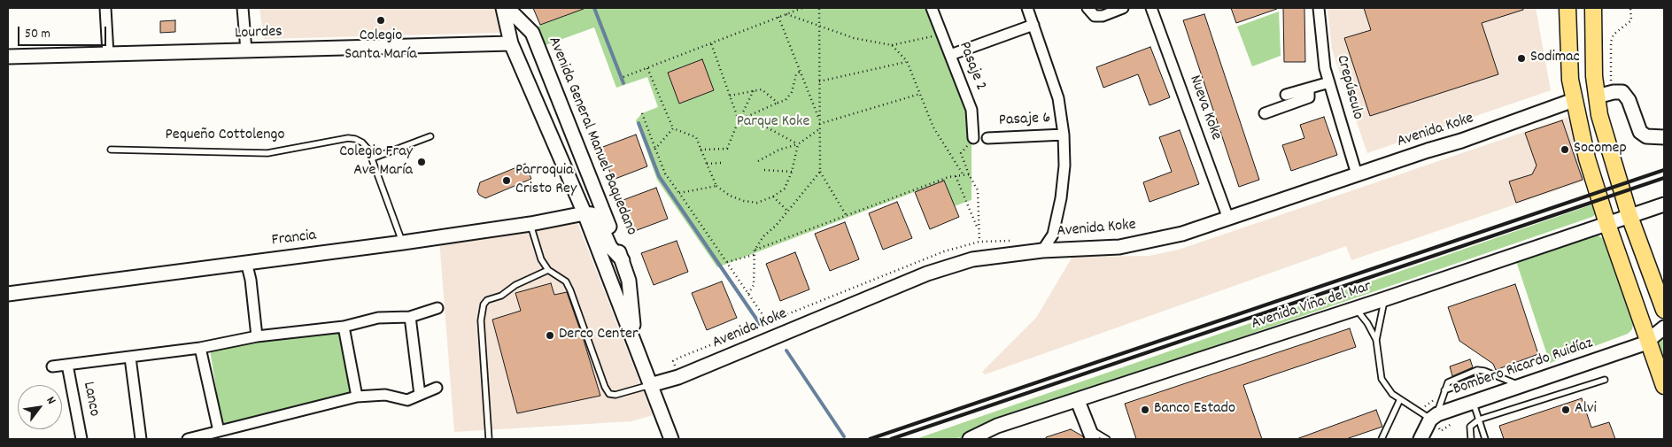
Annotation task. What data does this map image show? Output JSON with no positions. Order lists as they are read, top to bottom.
{
  "streets": {
    "street": [
      "Lourdes",
      "Pasaje 2",
      "Crepúsculo",
      "Nueva Koke",
      "Pasaje 6",
      "Avenida Koke",
      "Avenida General Manuel Baquedano",
      "Francia",
      "Avenida Viña del Mar",
      "Bombero Ricardo Ruidíaz",
      "Lanco"
    ],
    "lane": ["Pequeño Cottolengo"]
  },
  "crossings": [
    ["Lourdes", "Avenida General Manuel Baquedano"],
    ["Crepúsculo", "Avenida Koke"],
    ["Nueva Koke", "Avenida Koke"],
    ["Avenida Koke", "Avenida General Manuel Baquedano"],
    ["Pequeño Cottolengo", "Francia"],
    ["Avenida General Manuel Baquedano", "Francia"]
  ],
  "parks": ["Parque Koke"],
  "places": [
    "Colegio Santa María",
    "Sodimac",
    "Socomep",
    "Colegio Fray Ave María",
    "Parroquia Cristo Rey",
    "Derco Center",
    "Banco Estado",
    "Alvi"
  ],
  "scale_bar": "50 m",
  "north": "top right"
}
